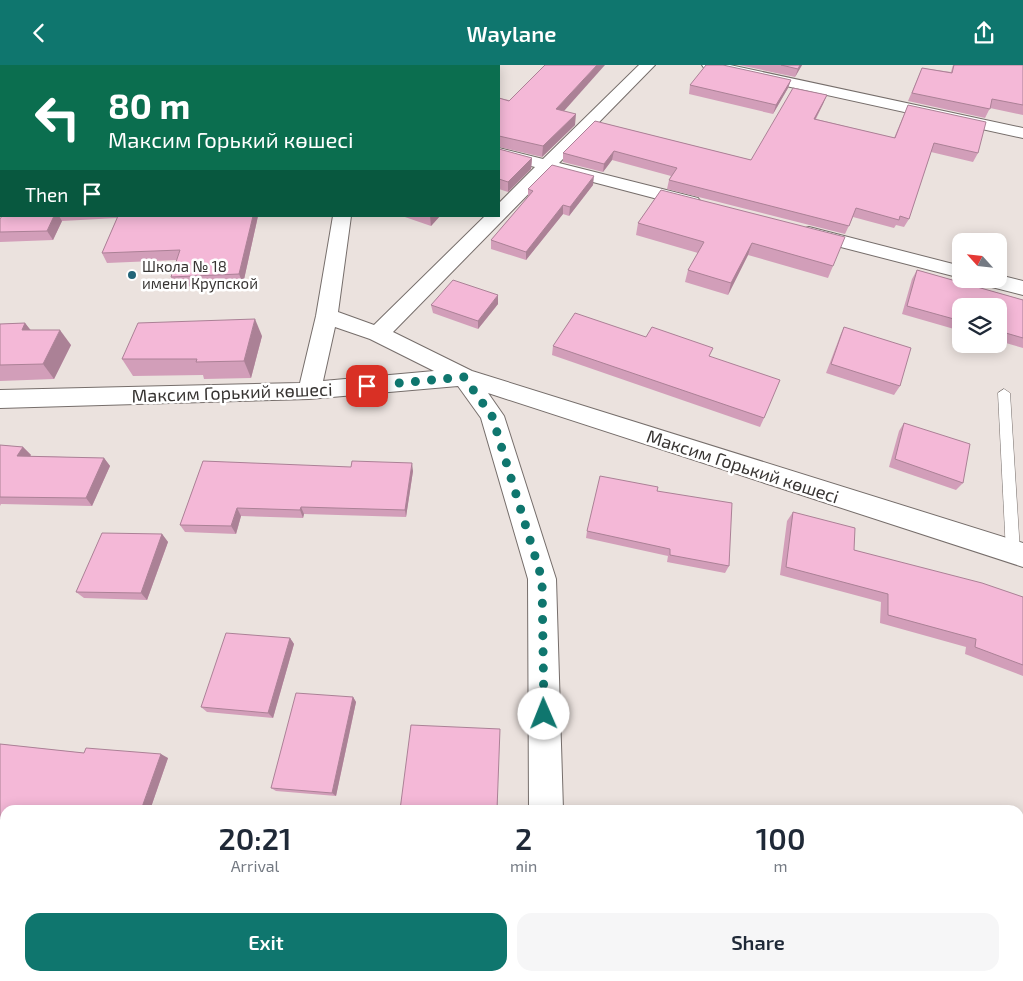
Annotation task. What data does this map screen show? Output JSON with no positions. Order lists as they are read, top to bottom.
{
  "streets": {
    "street": ["Максим Горький көшесі"]
  },
  "places": ["Школа № 18 имени Крупской"],
  "north": "top left",
  "page": {
    "header": "Waylane",
    "turn": ["80 m", "Максим Горький көшесі"],
    "then": "Then",
    "eta": [
      "20:21",
      "Arrival",
      "2",
      "min",
      "100",
      "m"
    ],
    "buttons": ["Exit", "Share"]
  }
}
